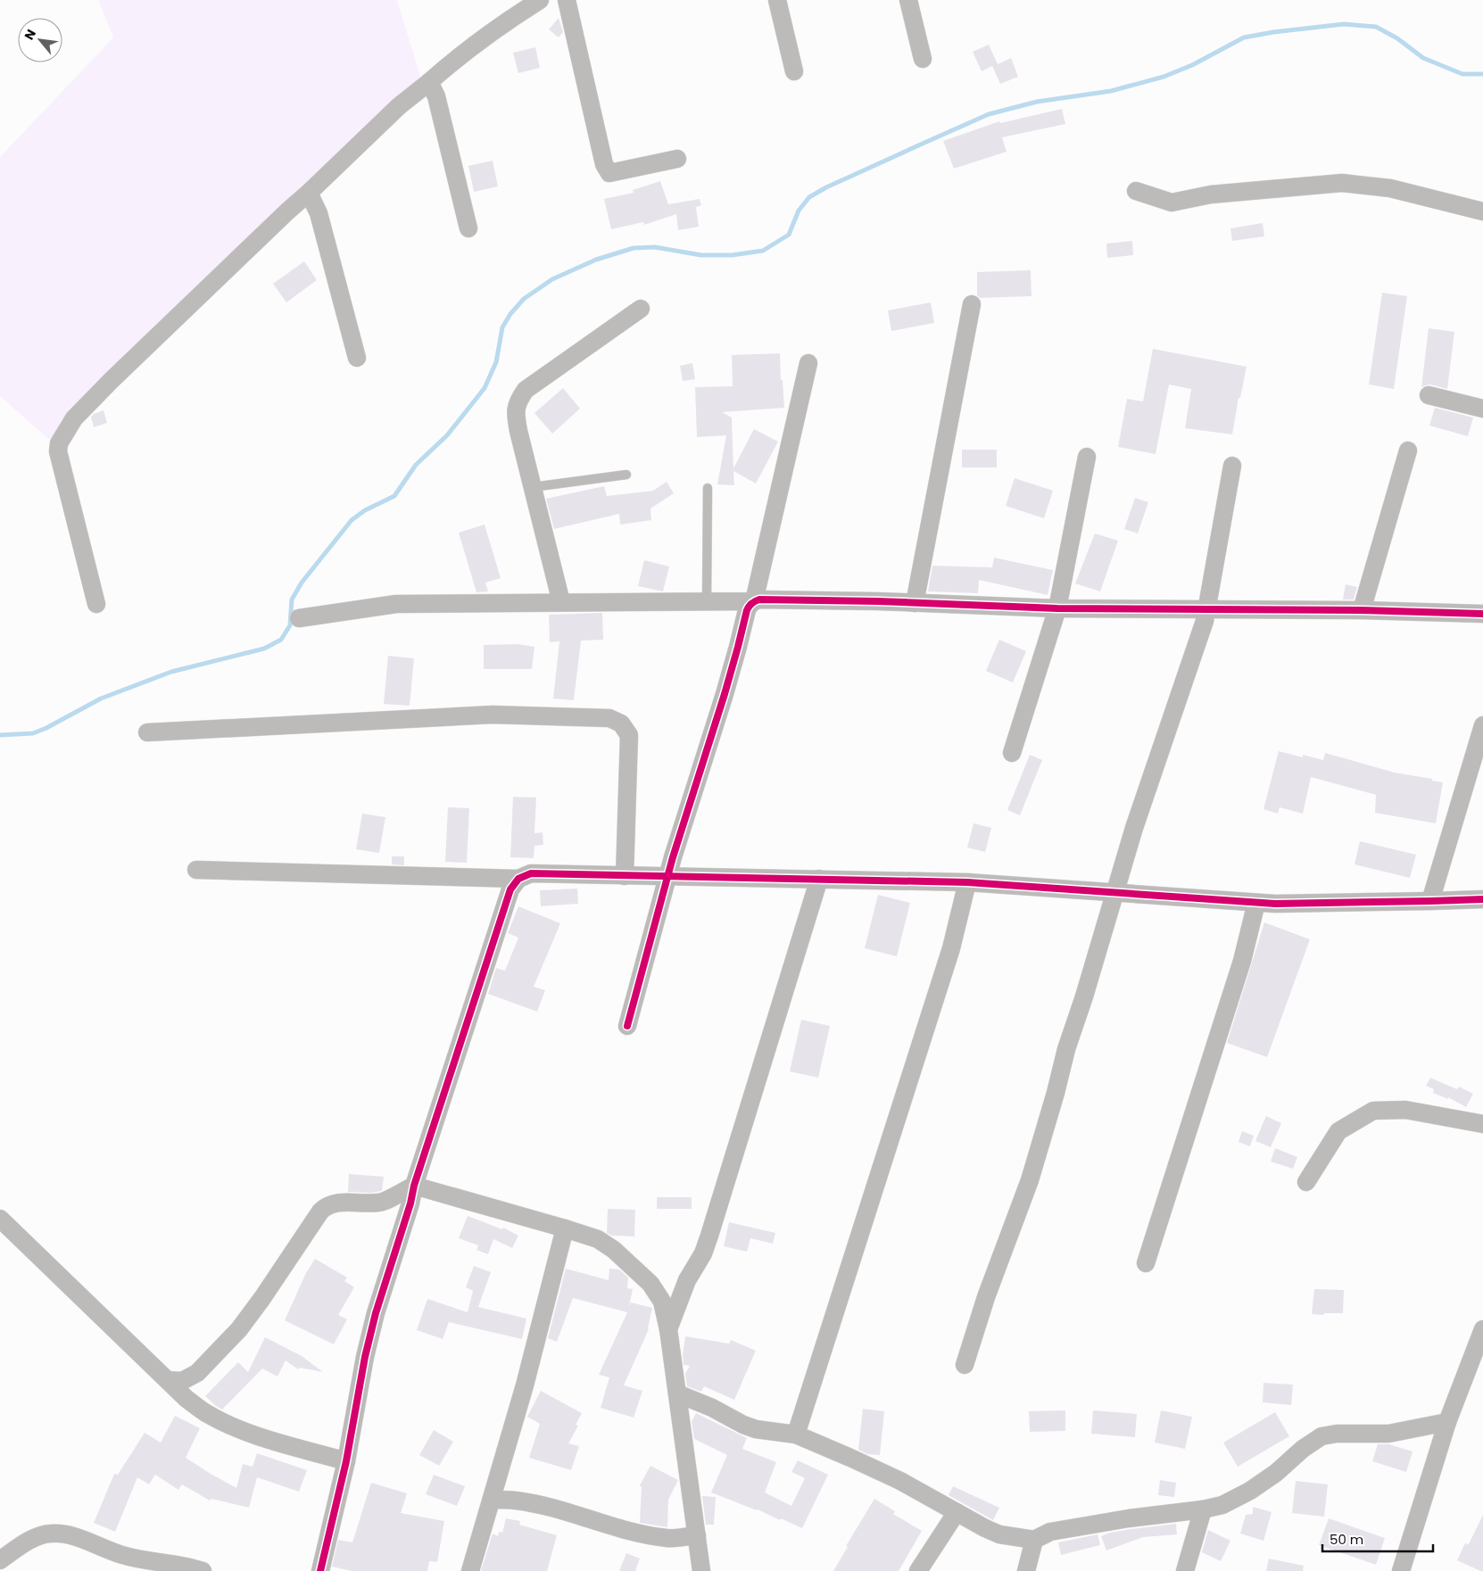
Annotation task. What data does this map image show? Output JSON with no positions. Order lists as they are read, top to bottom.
{
  "scale_bar": "50 m",
  "north": "top left"
}
